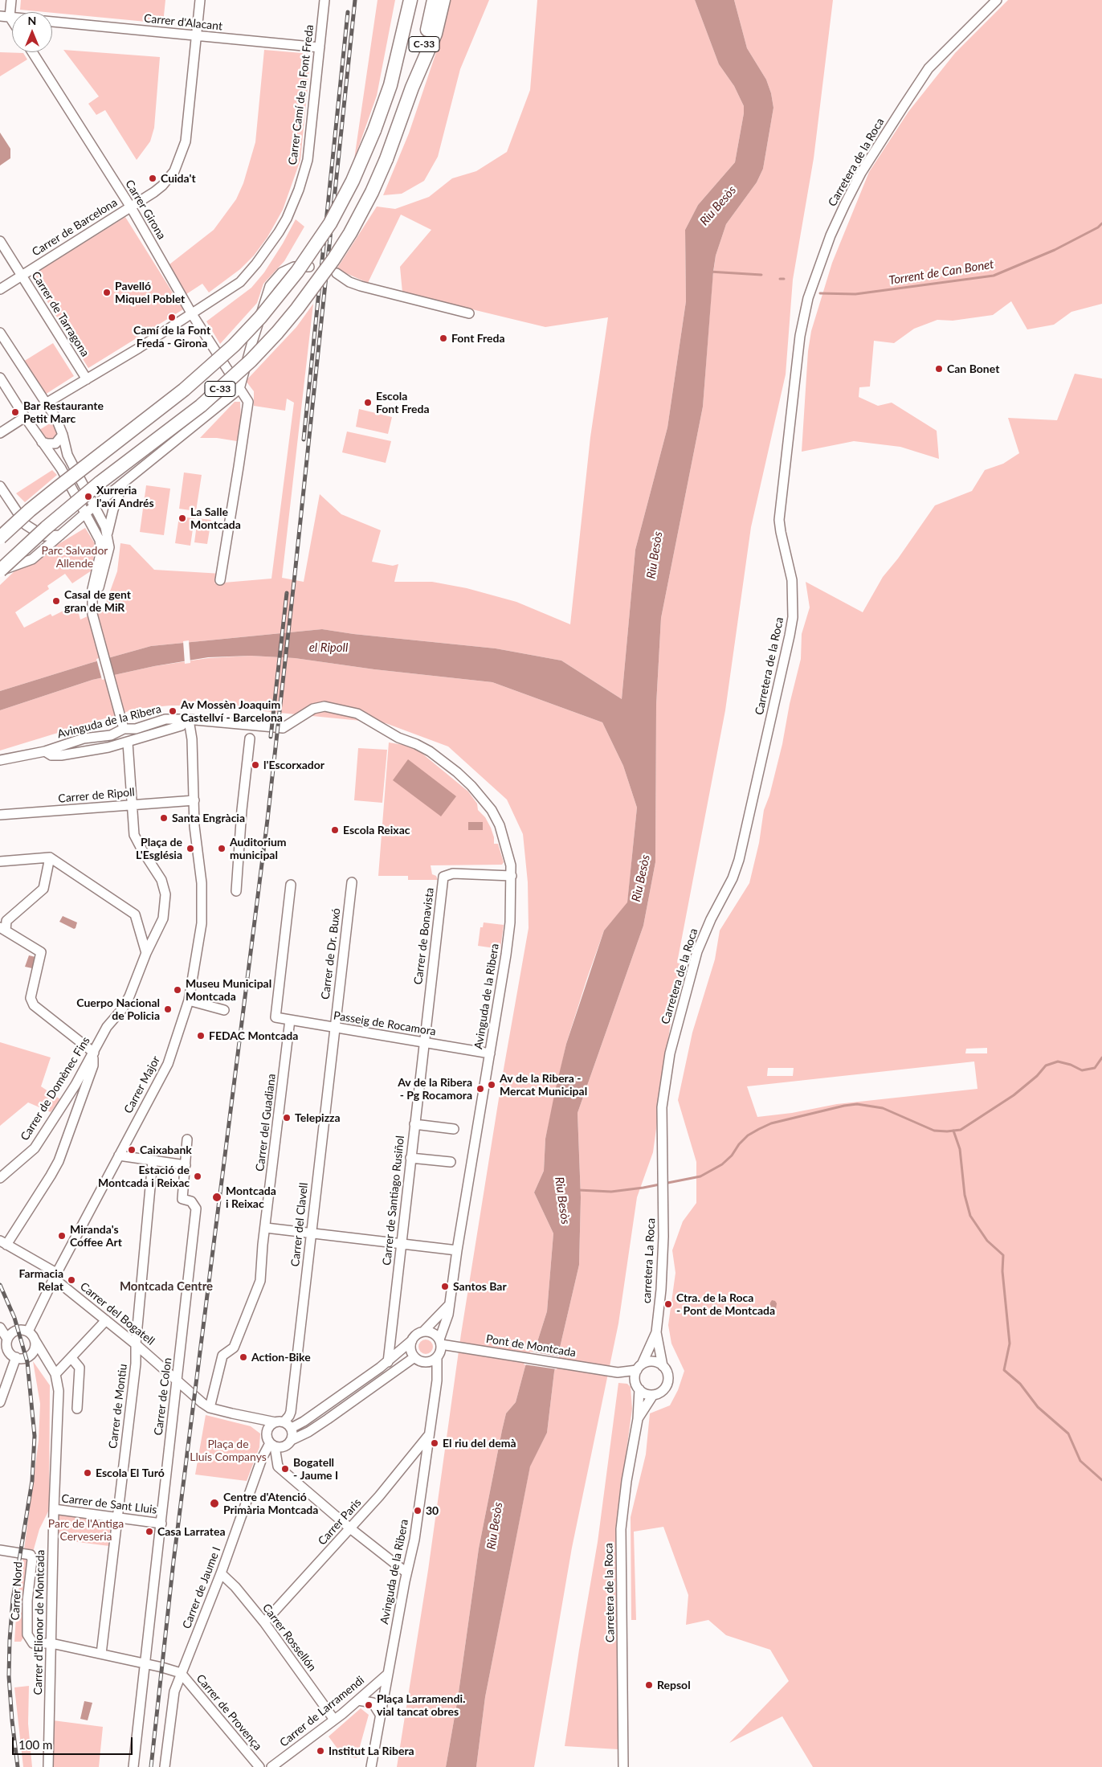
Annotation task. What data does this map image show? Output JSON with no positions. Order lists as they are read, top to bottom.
{
  "streets": {
    "highway": ["C-33"],
    "street": [
      "Carrer d'Alacant",
      "Carrer Camí de la Font Freda",
      "Carretera de la Roca",
      "Carrer Girona",
      "Carrer de Barcelona",
      "Carrer de Tarragona",
      "Avinguda de la Ribera",
      "Carrer de Ripoll",
      "Carrer de Bonavista",
      "Carrer de Dr. Buxó",
      "Passeig de Rocamora",
      "Carrer Major",
      "Carrer de Domènec Fins",
      "Carrer del Guadiana",
      "Carrer de Santiago Rusiñol",
      "Carrer del Clavell",
      "carretera La Roca",
      "Carrer del Bogatell",
      "Pont de Montcada",
      "Carrer de Colon",
      "Carrer de Montiu",
      "Carrer de Sant Lluis",
      "Carrer Paris",
      "Carrer de Jaume I",
      "Carrer Nord",
      "Carrer d'Elionor de Montcada",
      "Carrer Rossellón",
      "Carrer de Larramendi",
      "Carrer de Provença"
    ]
  },
  "crossings": [
    ["Carrer d'Alacant", "Carrer Camí de la Font Freda"],
    ["Carrer d'Alacant", "Carrer de Barcelona"],
    ["Carrer Camí de la Font Freda", "Carrer Girona"],
    ["Carrer Camí de la Font Freda", "Carrer de Tarragona"],
    ["Carretera de la Roca", "carretera La Roca"],
    ["Carrer Girona", "Carrer de Barcelona"],
    ["Carrer de Barcelona", "Carrer de Tarragona"],
    ["Avinguda de la Ribera", "Carrer de Bonavista"],
    ["Avinguda de la Ribera", "Passeig de Rocamora"],
    ["Avinguda de la Ribera", "Carrer de Domènec Fins"],
    ["Avinguda de la Ribera", "Pont de Montcada"],
    ["Avinguda de la Ribera", "Carrer Paris"],
    ["Avinguda de la Ribera", "Carrer de Larramendi"],
    ["Carrer de Ripoll", "Carrer Major"],
    ["Carrer de Ripoll", "Carrer de Domènec Fins"],
    ["Carrer de Bonavista", "Passeig de Rocamora"],
    ["Carrer de Bonavista", "Carrer de Santiago Rusiñol"],
    ["Carrer de Dr. Buxó", "Passeig de Rocamora"],
    ["Carrer de Dr. Buxó", "Carrer del Clavell"],
    ["Passeig de Rocamora", "Carrer del Guadiana"],
    ["Passeig de Rocamora", "Carrer de Santiago Rusiñol"],
    ["Passeig de Rocamora", "Carrer del Clavell"],
    ["Carrer Major", "Carrer del Bogatell"],
    ["Carrer Major", "Carrer d'Elionor de Montcada"],
    ["Carrer del Guadiana", "Carrer del Bogatell"],
    ["Carrer del Clavell", "Carrer del Bogatell"],
    ["Carrer del Clavell", "Carrer de Jaume I"],
    ["Carrer del Bogatell", "Carrer de Colon"],
    ["Carrer del Bogatell", "Carrer de Montiu"],
    ["Carrer del Bogatell", "Carrer de Jaume I"],
    ["Carrer de Colon", "Carrer de Sant Lluis"],
    ["Carrer de Montiu", "Carrer de Sant Lluis"],
    ["Carrer de Sant Lluis", "Carrer d'Elionor de Montcada"],
    ["Carrer Paris", "Carrer Rossellón"],
    ["Carrer de Jaume I", "Carrer Rossellón"],
    ["Carrer de Jaume I", "Carrer de Provença"],
    ["Carrer Nord", "Carrer d'Elionor de Montcada"],
    ["Carrer Rossellón", "Carrer de Larramendi"]
  ],
  "districts": ["Montcada Centre"],
  "water": ["Riu Besòs", "Torrent de Can Bonet", "el Ripoll"],
  "parks": ["Parc Salvador Allende", "Plaça de Lluís Companys", "Parc de l'Antiga Cerveseria"],
  "places": [
    "Cuida't",
    "Pavelló Miquel Poblet",
    "Camí de la Font Freda - Girona",
    "Font Freda",
    "Can Bonet",
    "Escola Font Freda",
    "Bar Restaurante Petit Marc",
    "Xurreria l'avi Andrés",
    "La Salle Montcada",
    "Casal de gent gran de MiR",
    "Av Mossèn Joaquim Castellví - Barcelona",
    "l'Escorxador",
    "Santa Engràcia",
    "Escola Reixac",
    "Plaça de L'Església",
    "Auditorium municipal",
    "Museu Municipal Montcada",
    "Cuerpo Nacional de Policia",
    "FEDAC Montcada",
    "Av de la Ribera - Mercat Municipal",
    "Av de la Ribera - Pg Rocamora",
    "Telepizza",
    "Caixabank",
    "Estació de Montcada i Reixac",
    "Montcada i Reixac",
    "Miranda's Coffee Art",
    "Farmacia Relat",
    "Santos Bar",
    "Ctra. de la Roca - Pont de Montcada",
    "Action-Bike",
    "El riu del demà",
    "Bogatell - Jaume I",
    "Escola El Turó",
    "Centre d'Atenció Primària Montcada",
    "30",
    "Casa Larratea",
    "Repsol",
    "Plaça Larramendi. vial tancat obres",
    "Institut La Ribera"
  ],
  "scale_bar": "100 m",
  "north": "top"
}
